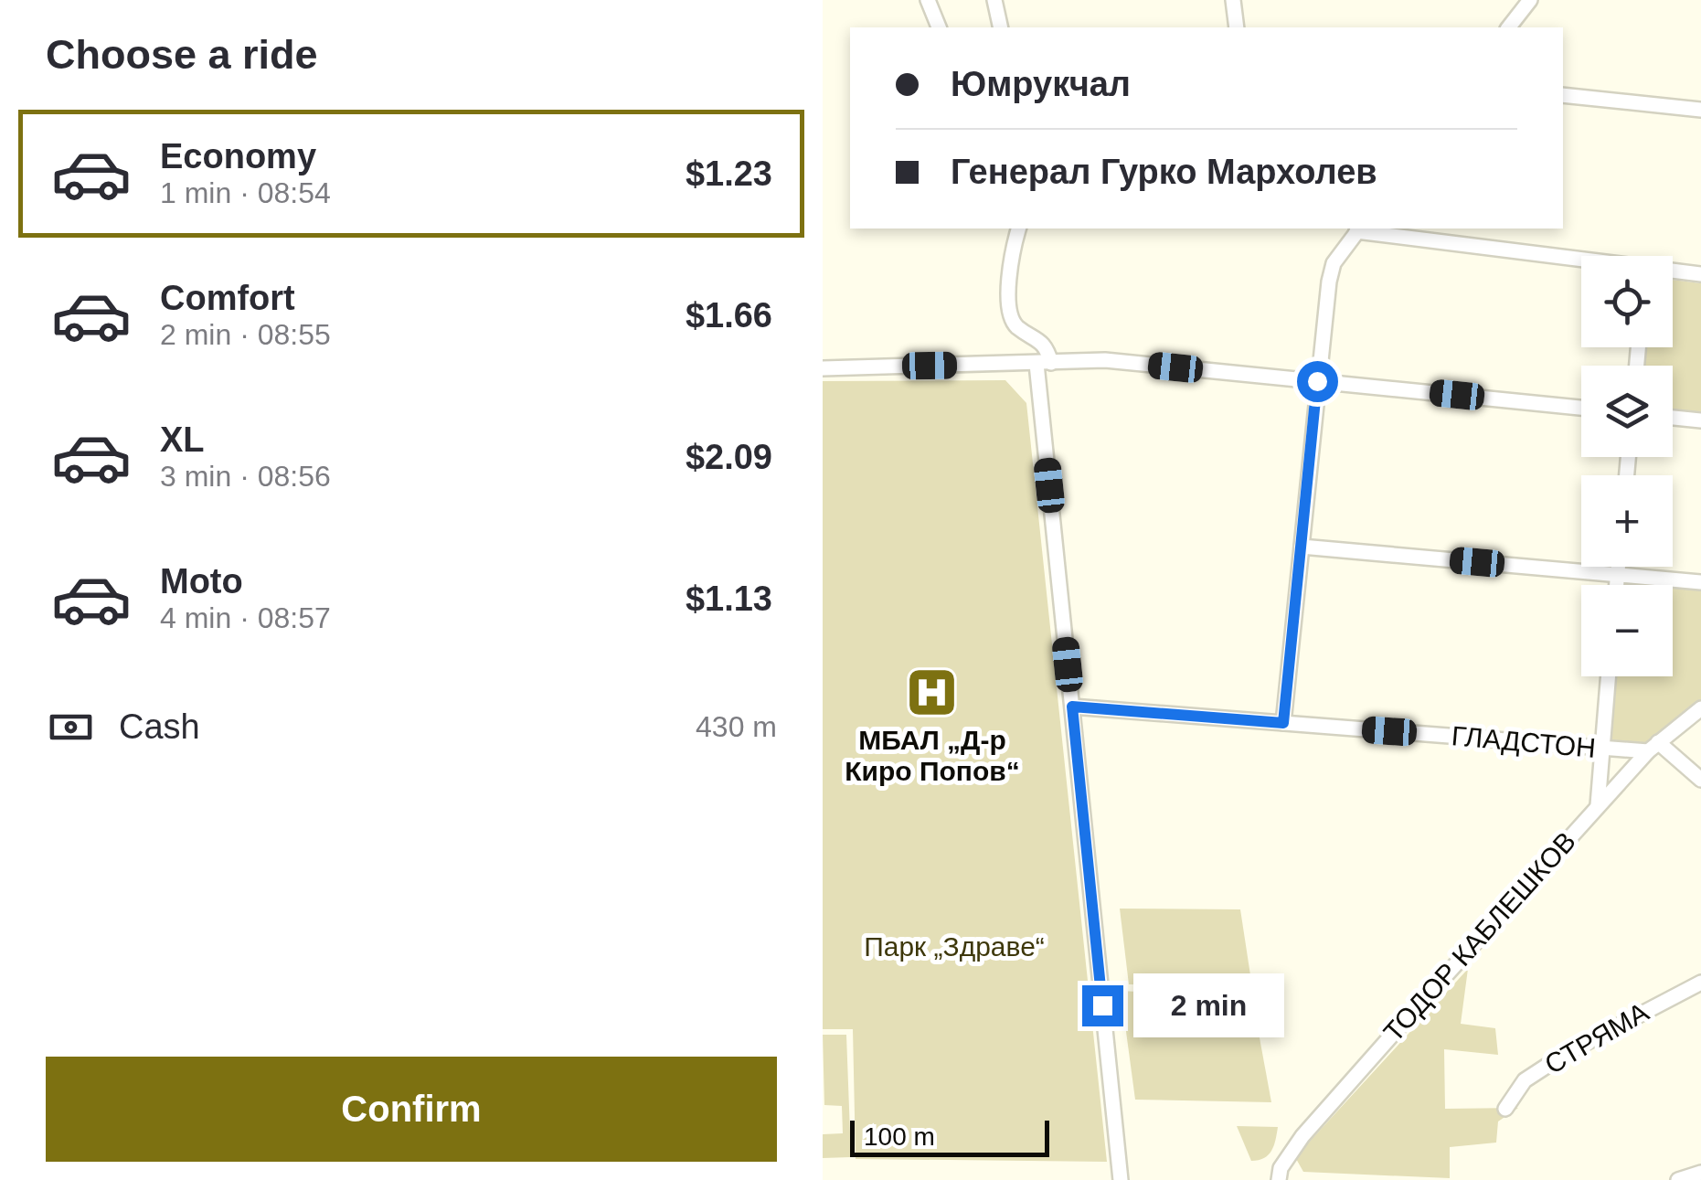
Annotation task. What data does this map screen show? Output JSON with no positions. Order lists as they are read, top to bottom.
{
  "streets": {
    "street": ["ГЛАДСТОН", "ТОДОР КАБЛЕШКОВ", "СТРЯМА"]
  },
  "crossings": [
    ["ГЛАДСТОН", "ТОДОР КАБЛЕШКОВ"]
  ],
  "parks": ["Парк „Здраве“"],
  "places": {
    "hospital": ["МБАЛ „Д-р Киро Попов“"]
  },
  "scale_bar": "100 m",
  "page": {
    "heading": "Choose a ride",
    "banner": ["Юмрукчал", "Генерал Гурко Мархолев"],
    "list": [
      {
        "name": "Economy",
        "note": "1 min · 08:54",
        "value": "$1.23"
      },
      {
        "name": "Comfort",
        "note": "2 min · 08:55",
        "value": "$1.66"
      },
      {
        "name": "XL",
        "note": "3 min · 08:56",
        "value": "$2.09"
      },
      {
        "name": "Moto",
        "note": "4 min · 08:57",
        "value": "$1.13"
      }
    ],
    "map_buttons": ["+", "−"],
    "pay": ["Cash", "430 m"],
    "bubble": "2 min",
    "buttons": "Confirm",
    "scale": "100 m"
  }
}
